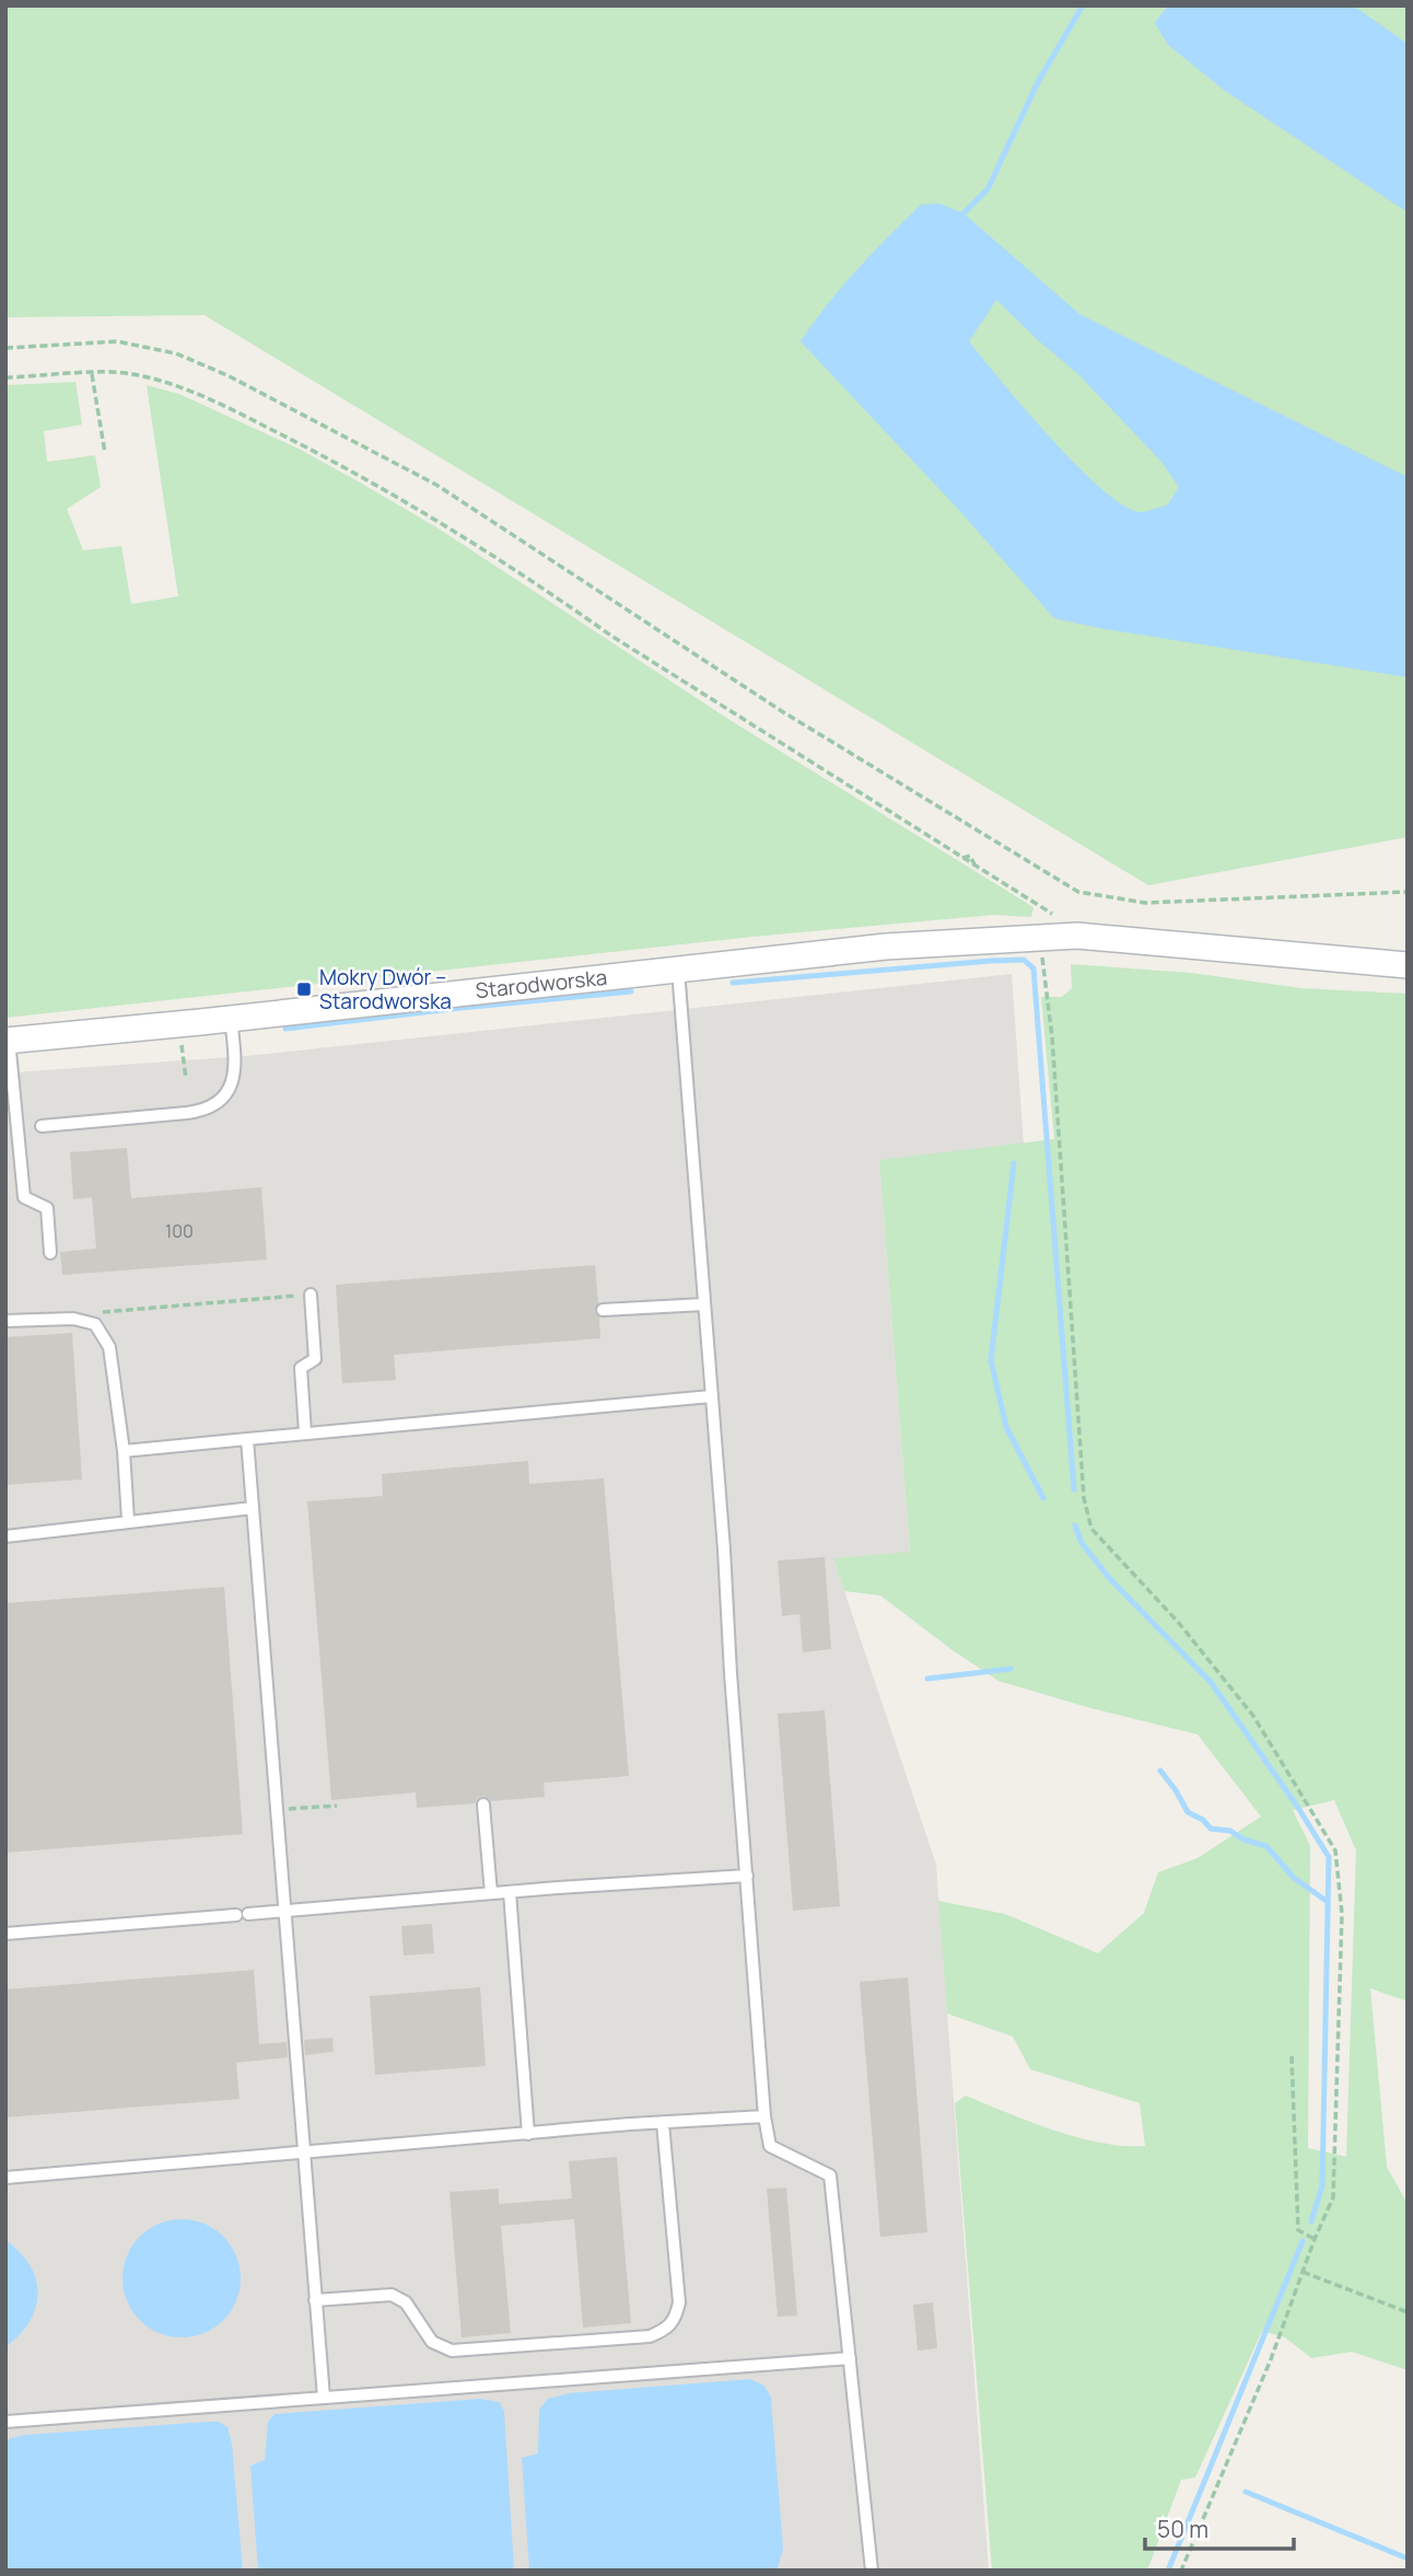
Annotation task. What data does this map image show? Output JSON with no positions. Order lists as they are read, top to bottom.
{
  "streets": {
    "street": ["Starodworska"]
  },
  "places": {
    "transit": ["Mokry Dwór – Starodworska"]
  },
  "house_numbers": ["100"],
  "scale_bar": "50 m"
}
